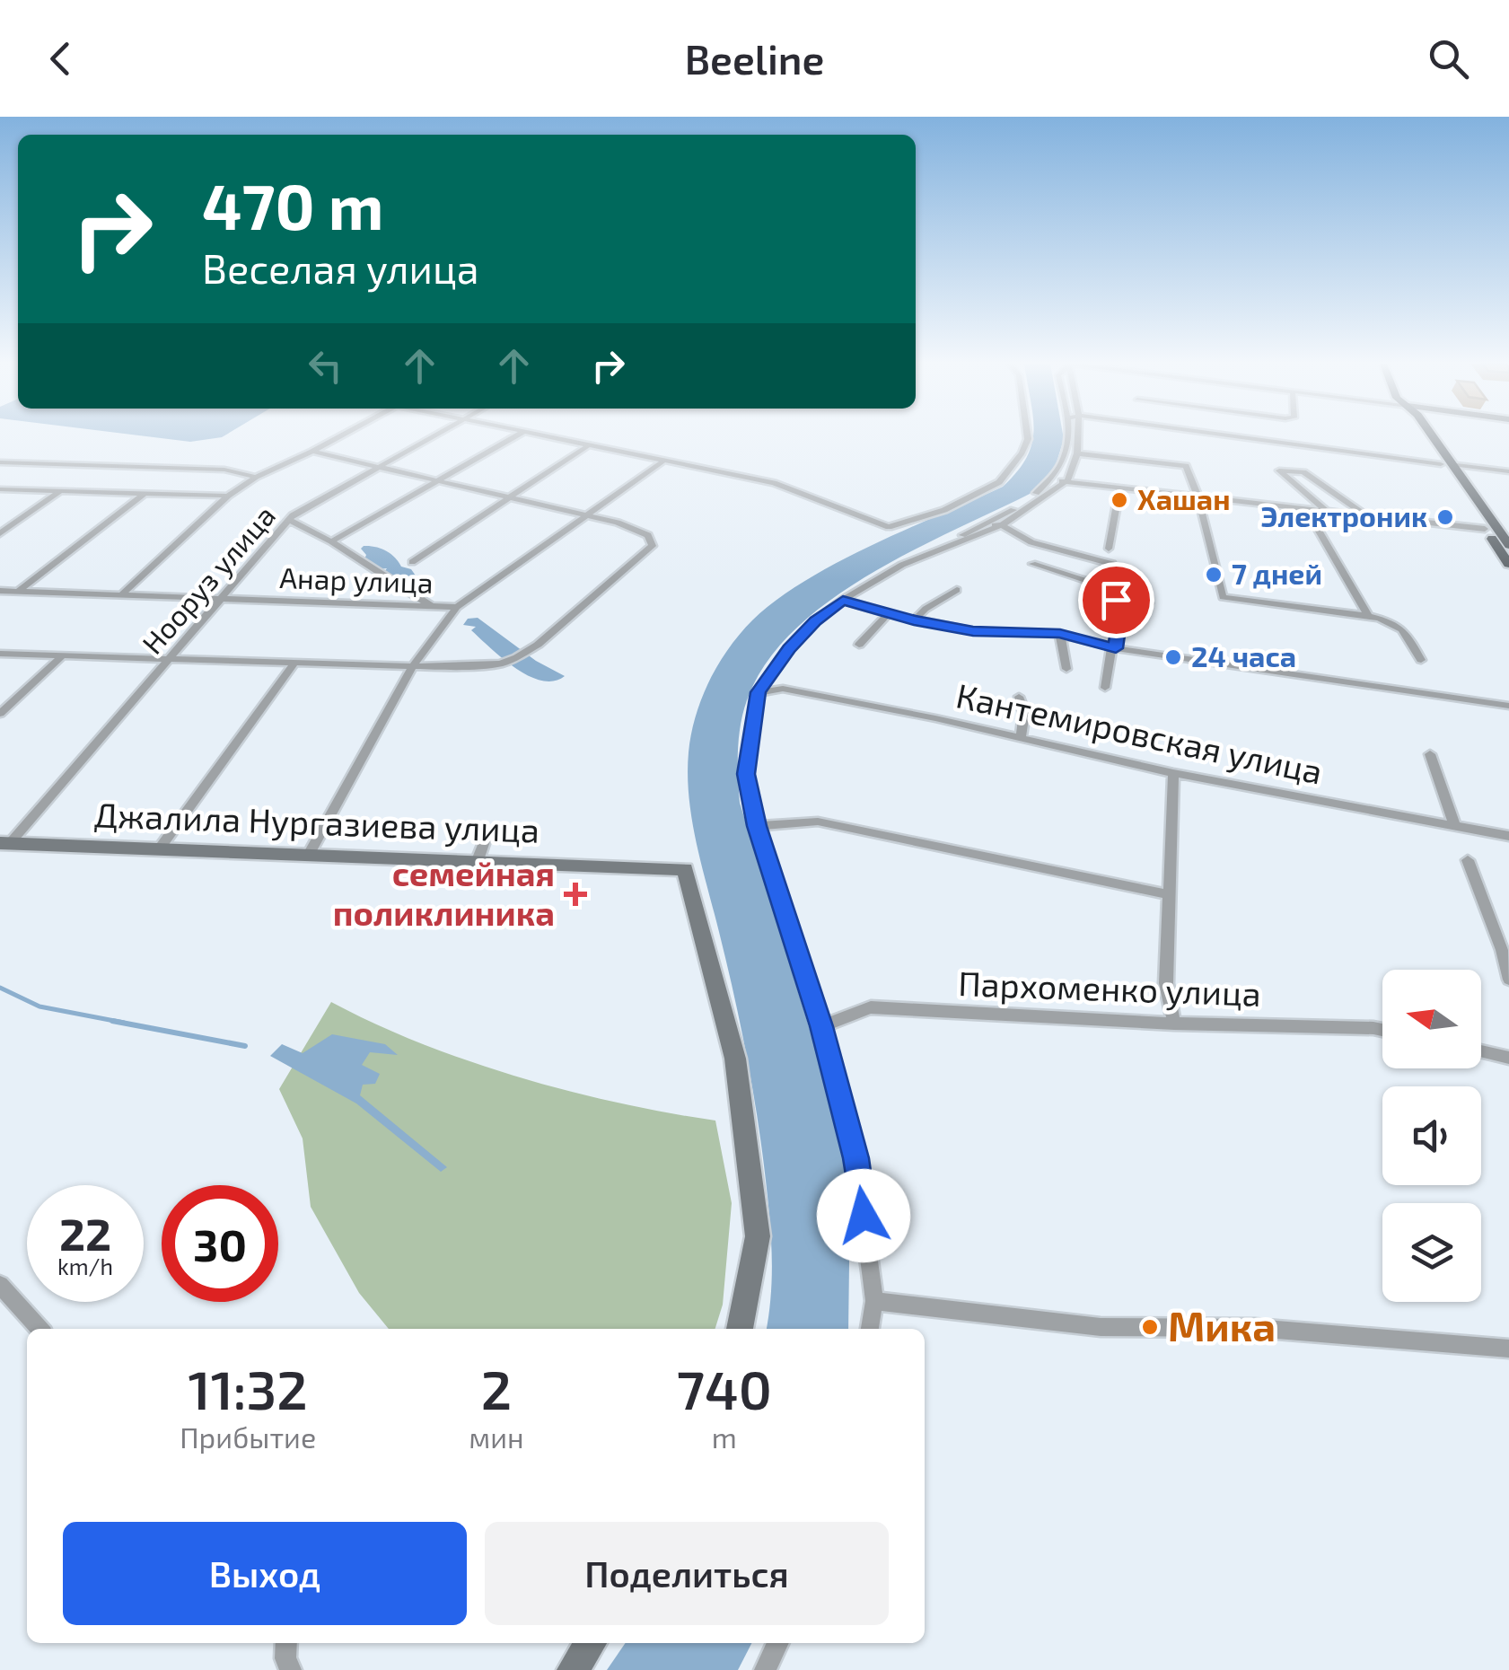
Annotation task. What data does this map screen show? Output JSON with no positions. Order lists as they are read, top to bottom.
{
  "streets": {
    "street": [
      "Нооруз улица",
      "Анар улица",
      "Кантемировская улица",
      "Джалила Нургазиева улица",
      "Пархоменко улица"
    ]
  },
  "crossings": [
    ["Нооруз улица", "Анар улица"],
    ["Нооруз улица", "Джалила Нургазиева улица"]
  ],
  "places": {
    "other": [
      "Хашан",
      "Электроник",
      "7 дней",
      "24 часа",
      "Мика"
    ],
    "health": ["семейная поликлиника"]
  },
  "north": "left",
  "page": {
    "header": "Beeline",
    "turn": ["470 m", "Веселая улица"],
    "speed": "22 km/h",
    "limit": "30",
    "eta": [
      "11:32",
      "Прибытие",
      "2",
      "мин",
      "740",
      "m"
    ],
    "buttons": ["Выход", "Поделиться"]
  }
}
